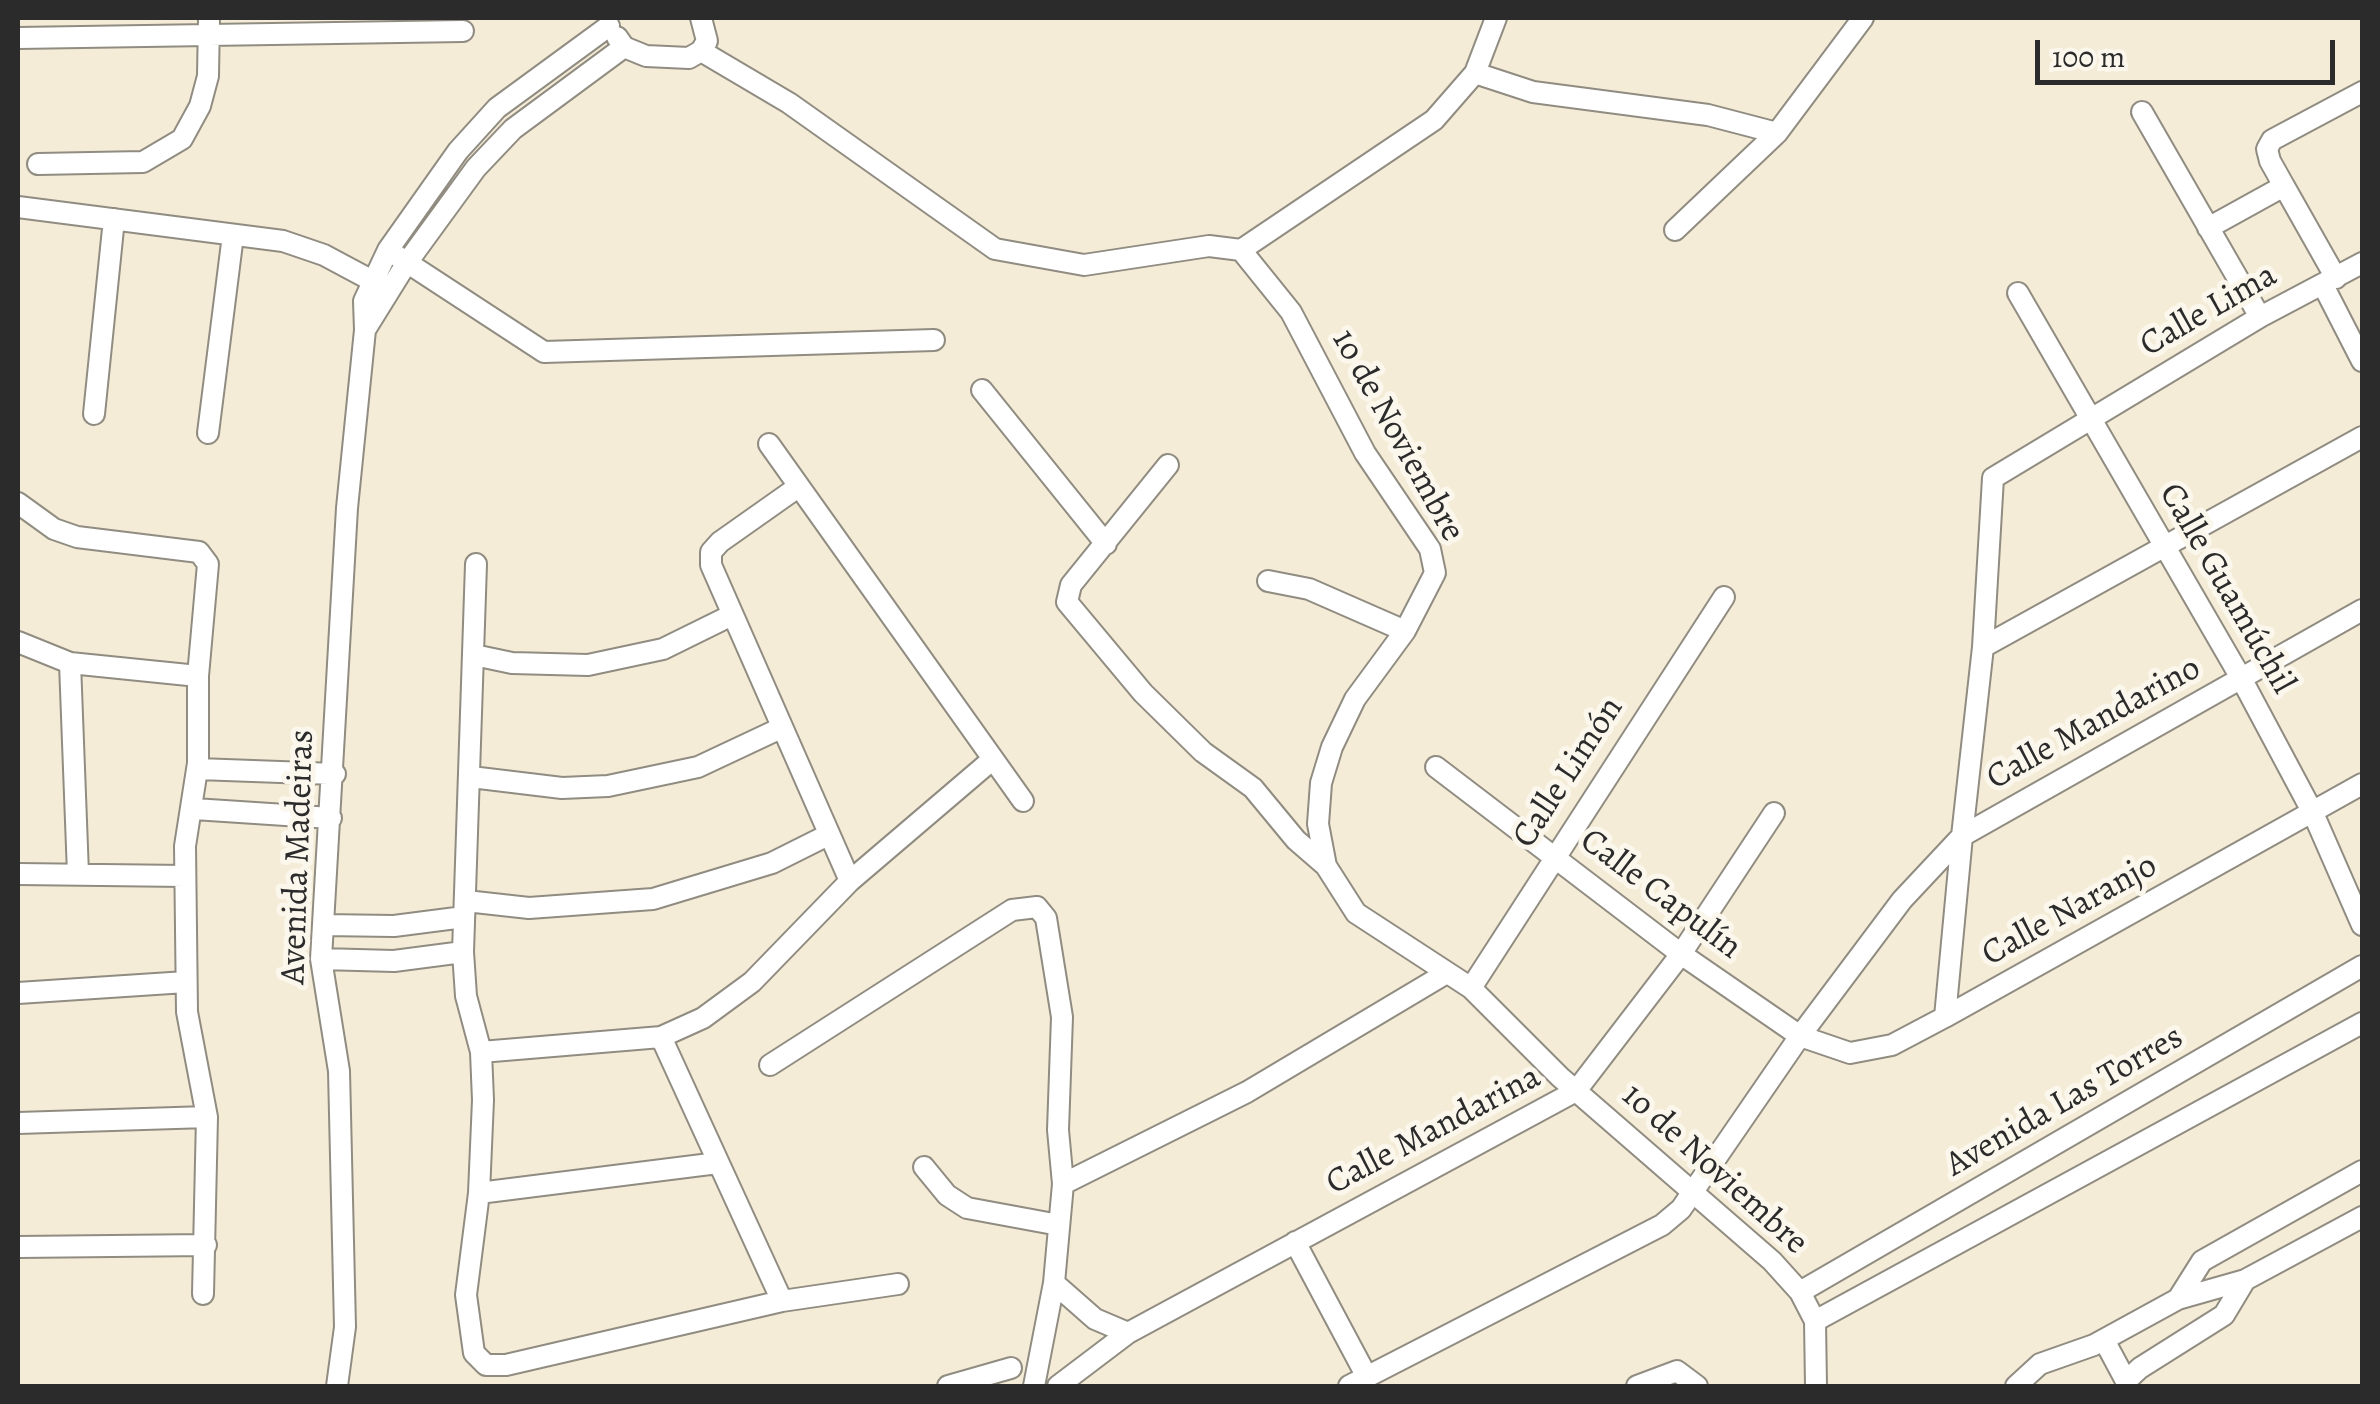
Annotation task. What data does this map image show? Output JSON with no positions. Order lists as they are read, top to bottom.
{
  "streets": {
    "street": [
      "Calle Lima",
      "1o de Noviembre",
      "Calle Guamúchil",
      "Calle Mandarino",
      "Calle Limón",
      "Avenida Madeiras",
      "Calle Capulín",
      "Calle Naranjo",
      "Avenida Las Torres",
      "Calle Mandarina"
    ]
  },
  "crossings": [
    ["Calle Lima", "Calle Guamúchil"],
    ["1o de Noviembre", "Calle Limón"],
    ["1o de Noviembre", "Avenida Las Torres"],
    ["1o de Noviembre", "Calle Mandarina"],
    ["Calle Guamúchil", "Calle Mandarino"],
    ["Calle Guamúchil", "Calle Naranjo"],
    ["Calle Limón", "Calle Capulín"],
    ["Calle Capulín", "Calle Naranjo"],
    ["Calle Capulín", "Calle Mandarina"]
  ],
  "scale_bar": "100 m"
}
